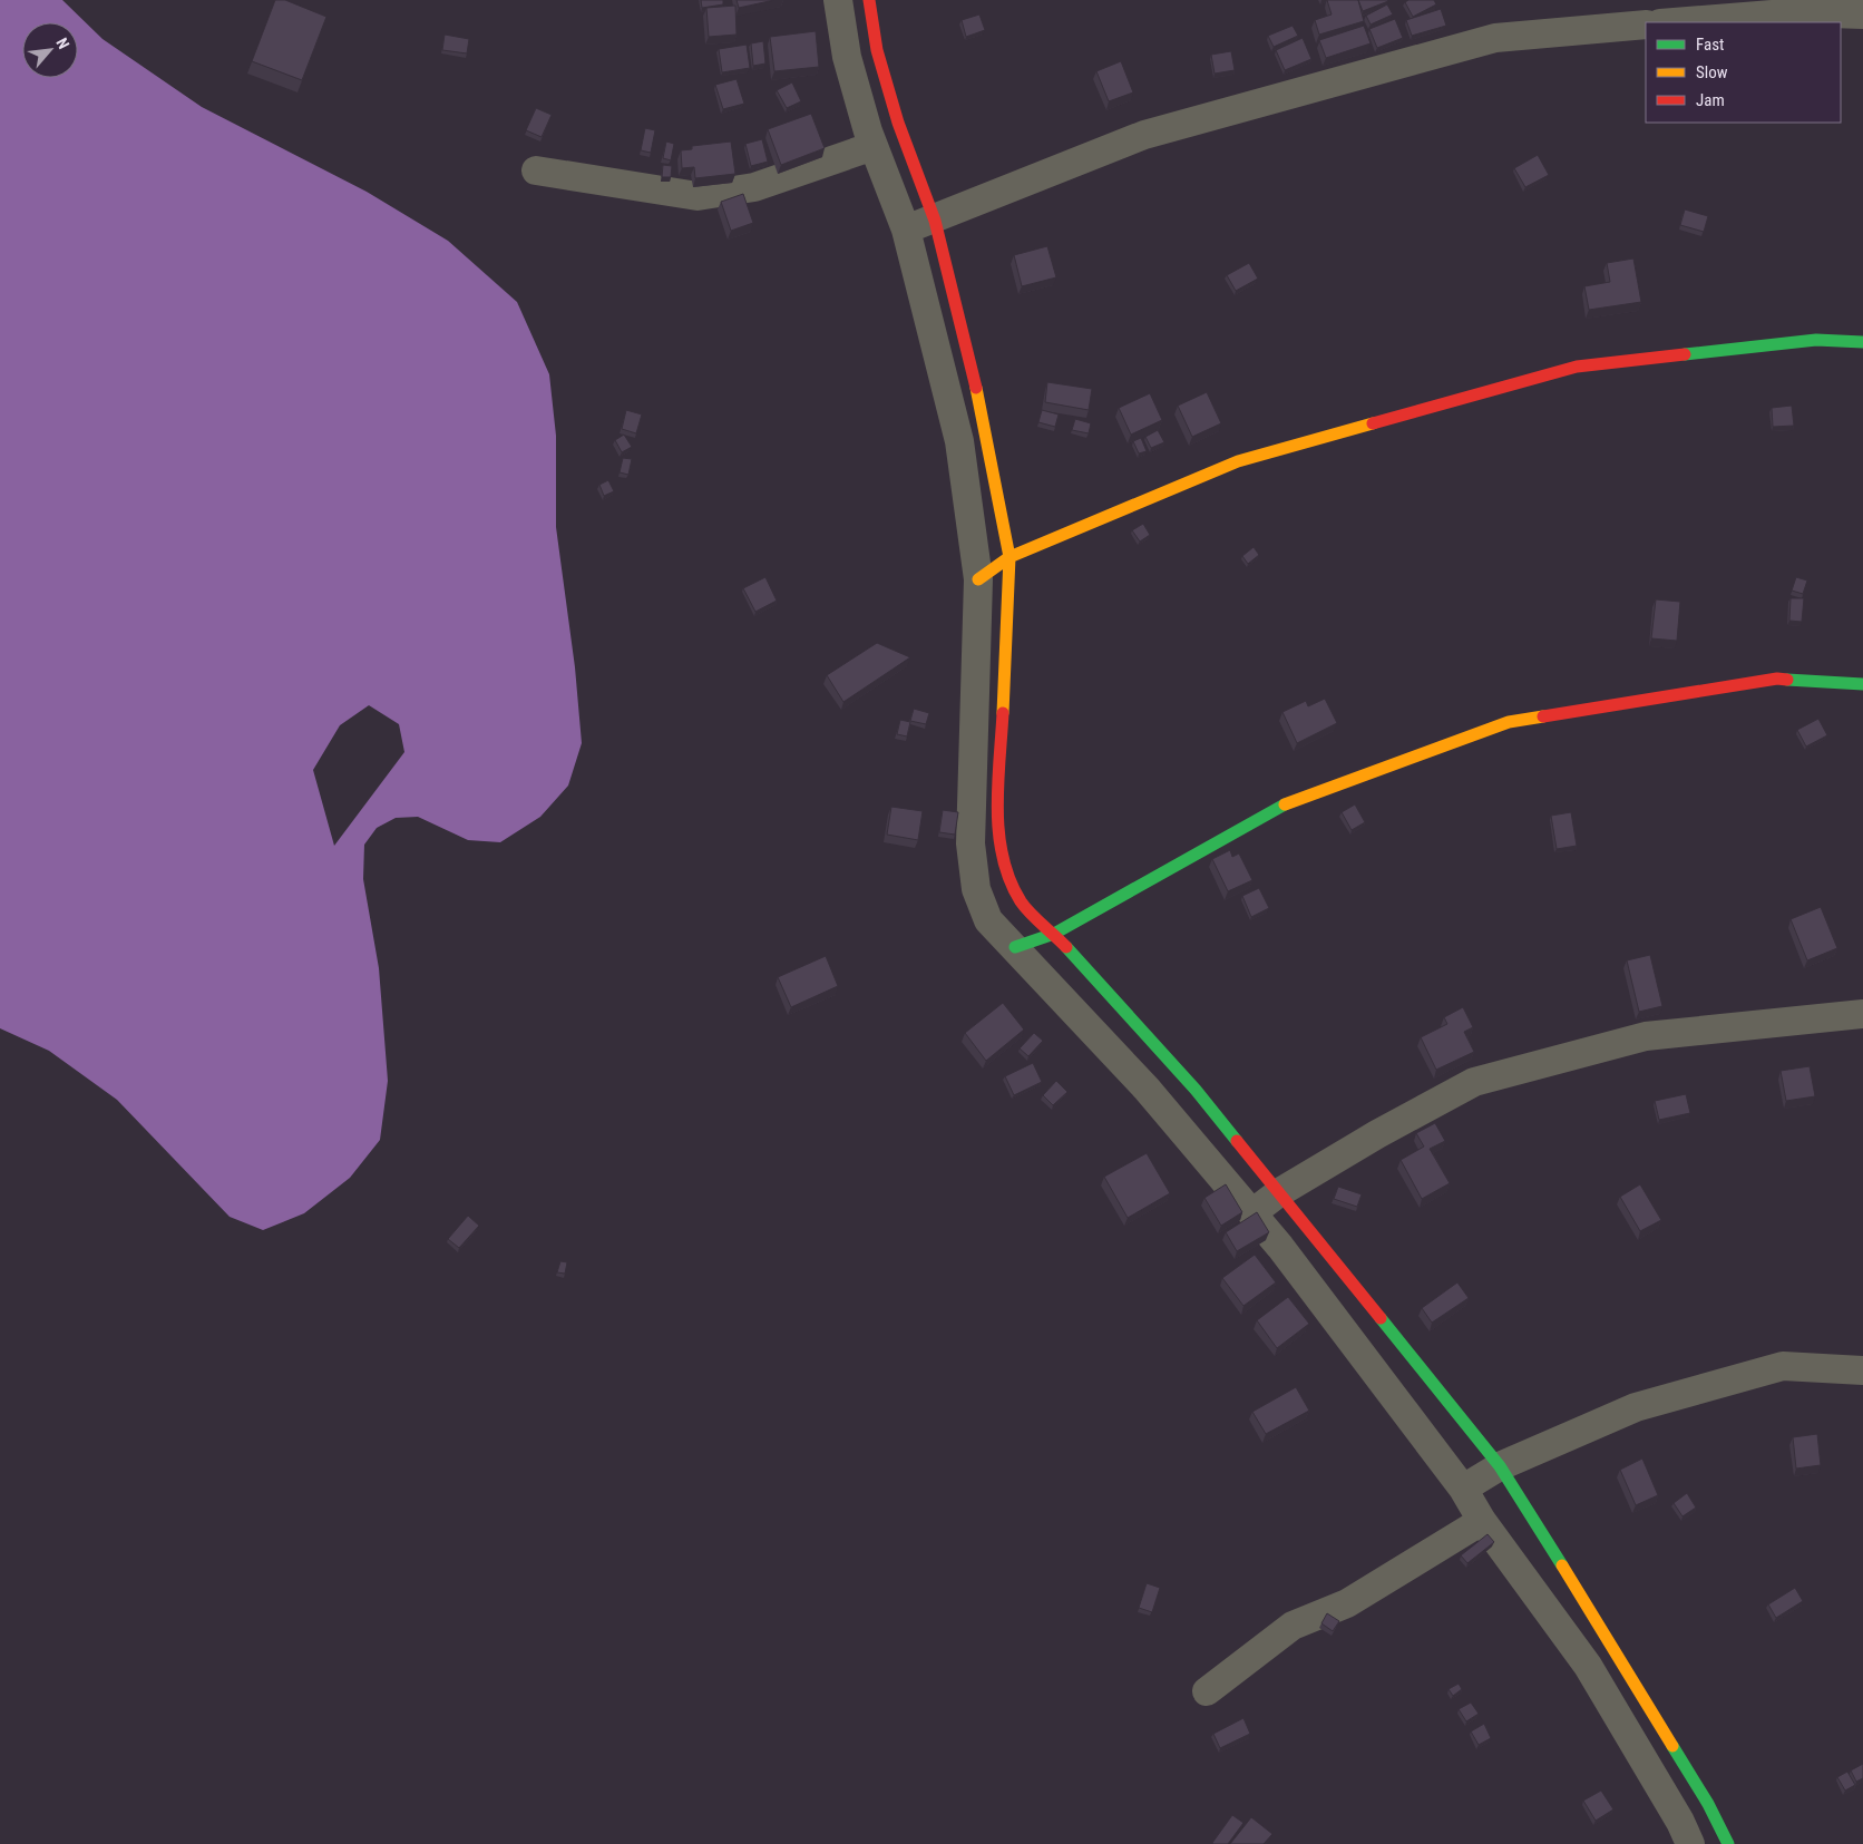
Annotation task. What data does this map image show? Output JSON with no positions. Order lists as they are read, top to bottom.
{
  "legend": ["Fast", "Slow", "Jam"],
  "north": "top right"
}
